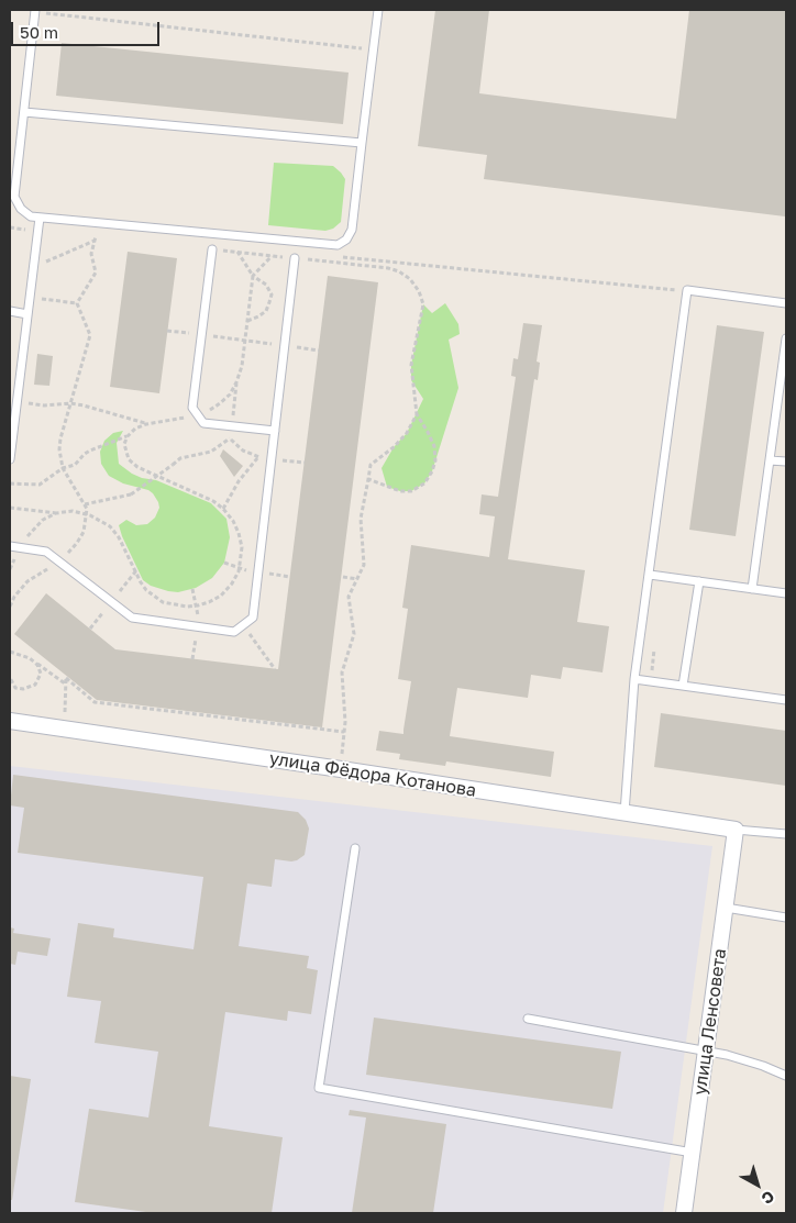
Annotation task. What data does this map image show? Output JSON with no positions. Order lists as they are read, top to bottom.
{
  "streets": {
    "street": ["улица Фёдора Котанова", "улица Ленсовета"]
  },
  "crossings": [
    ["улица Фёдора Котанова", "улица Ленсовета"]
  ],
  "scale_bar": "50 m",
  "north": "bottom right"
}
